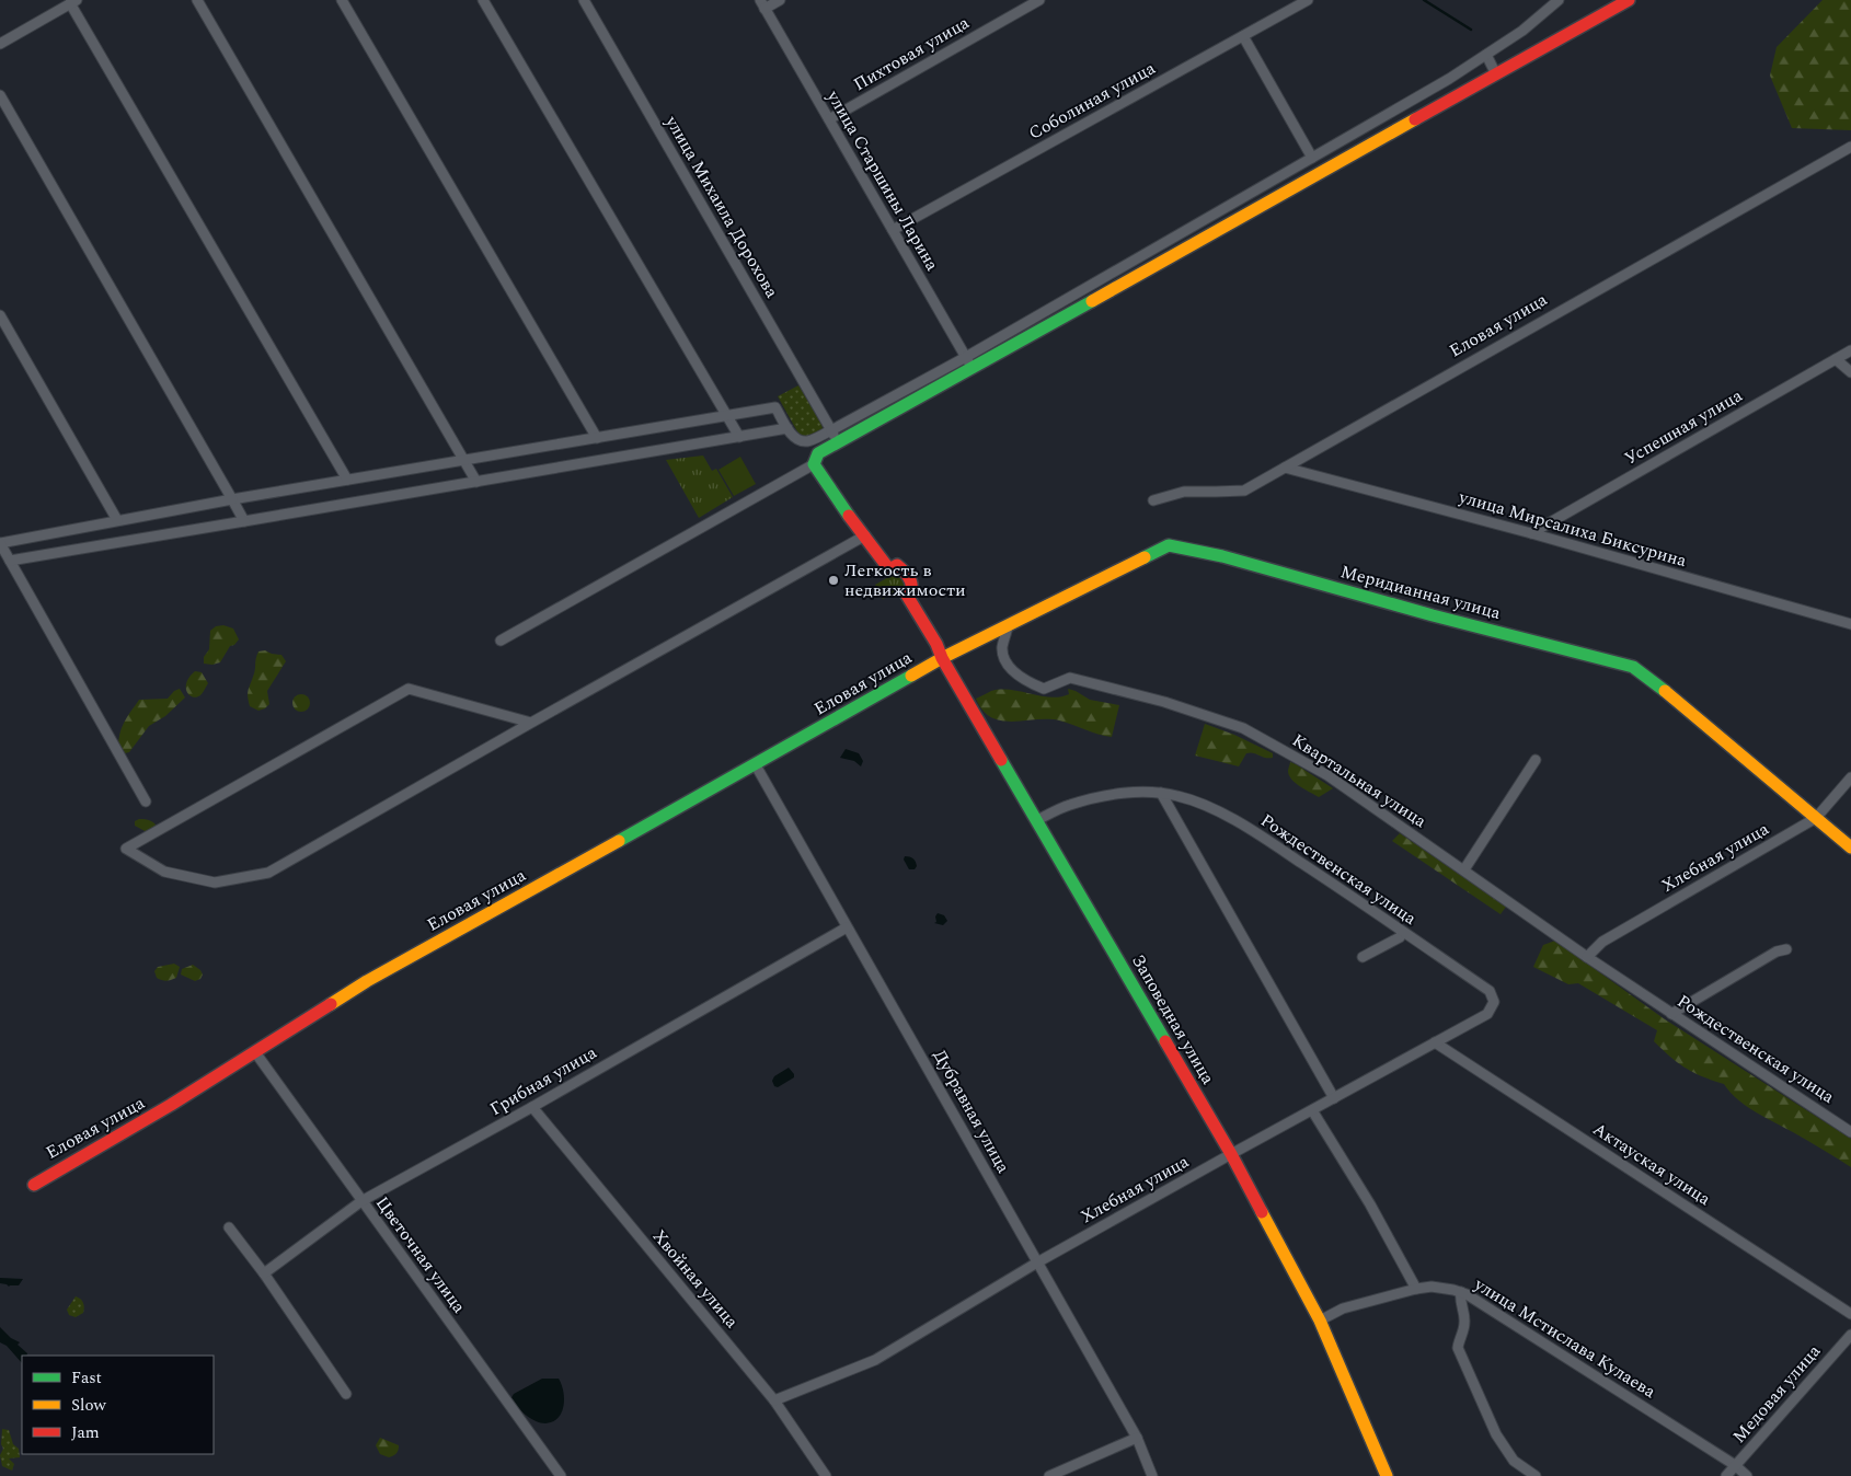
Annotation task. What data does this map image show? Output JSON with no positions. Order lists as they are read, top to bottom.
{
  "streets": {
    "street": [
      "Пихтовая улица",
      "Соболиная улица",
      "улица Старшины Ларина",
      "улица Михаила Дорохова",
      "Еловая улица",
      "Успешная улица",
      "улица Мирсалиха Биксурина",
      "Меридианная улица",
      "Квартальная улица",
      "Хлебная улица",
      "Рождественская улица",
      "Заповедная улица",
      "Грибная улица",
      "Дубравная улица",
      "Актауская улица",
      "Цветочная улица",
      "Хвойная улица",
      "улица Мстислава Кулаева",
      "Медовая улица"
    ]
  },
  "crossings": [
    ["Пихтовая улица", "улица Старшины Ларина"],
    ["Соболиная улица", "улица Старшины Ларина"],
    ["Еловая улица", "улица Мирсалиха Биксурина"],
    ["Еловая улица", "Меридианная улица"],
    ["Еловая улица", "Заповедная улица"],
    ["Еловая улица", "Дубравная улица"],
    ["Еловая улица", "Цветочная улица"],
    ["Успешная улица", "улица Мирсалиха Биксурина"],
    ["Меридианная улица", "Квартальная улица"],
    ["Меридианная улица", "Хлебная улица"],
    ["Меридианная улица", "Заповедная улица"],
    ["Квартальная улица", "Хлебная улица"],
    ["Квартальная улица", "Рождественская улица"],
    ["Хлебная улица", "Рождественская улица"],
    ["Хлебная улица", "Заповедная улица"],
    ["Хлебная улица", "Дубравная улица"],
    ["Хлебная улица", "Актауская улица"],
    ["Хлебная улица", "Хвойная улица"],
    ["Рождественская улица", "Заповедная улица"],
    ["Заповедная улица", "улица Мстислава Кулаева"],
    ["Грибная улица", "Дубравная улица"],
    ["Грибная улица", "Цветочная улица"],
    ["Грибная улица", "Хвойная улица"],
    ["улица Мстислава Кулаева", "Медовая улица"]
  ],
  "places": ["Легкость в недвижимости"],
  "legend": ["Fast", "Slow", "Jam"]
}
